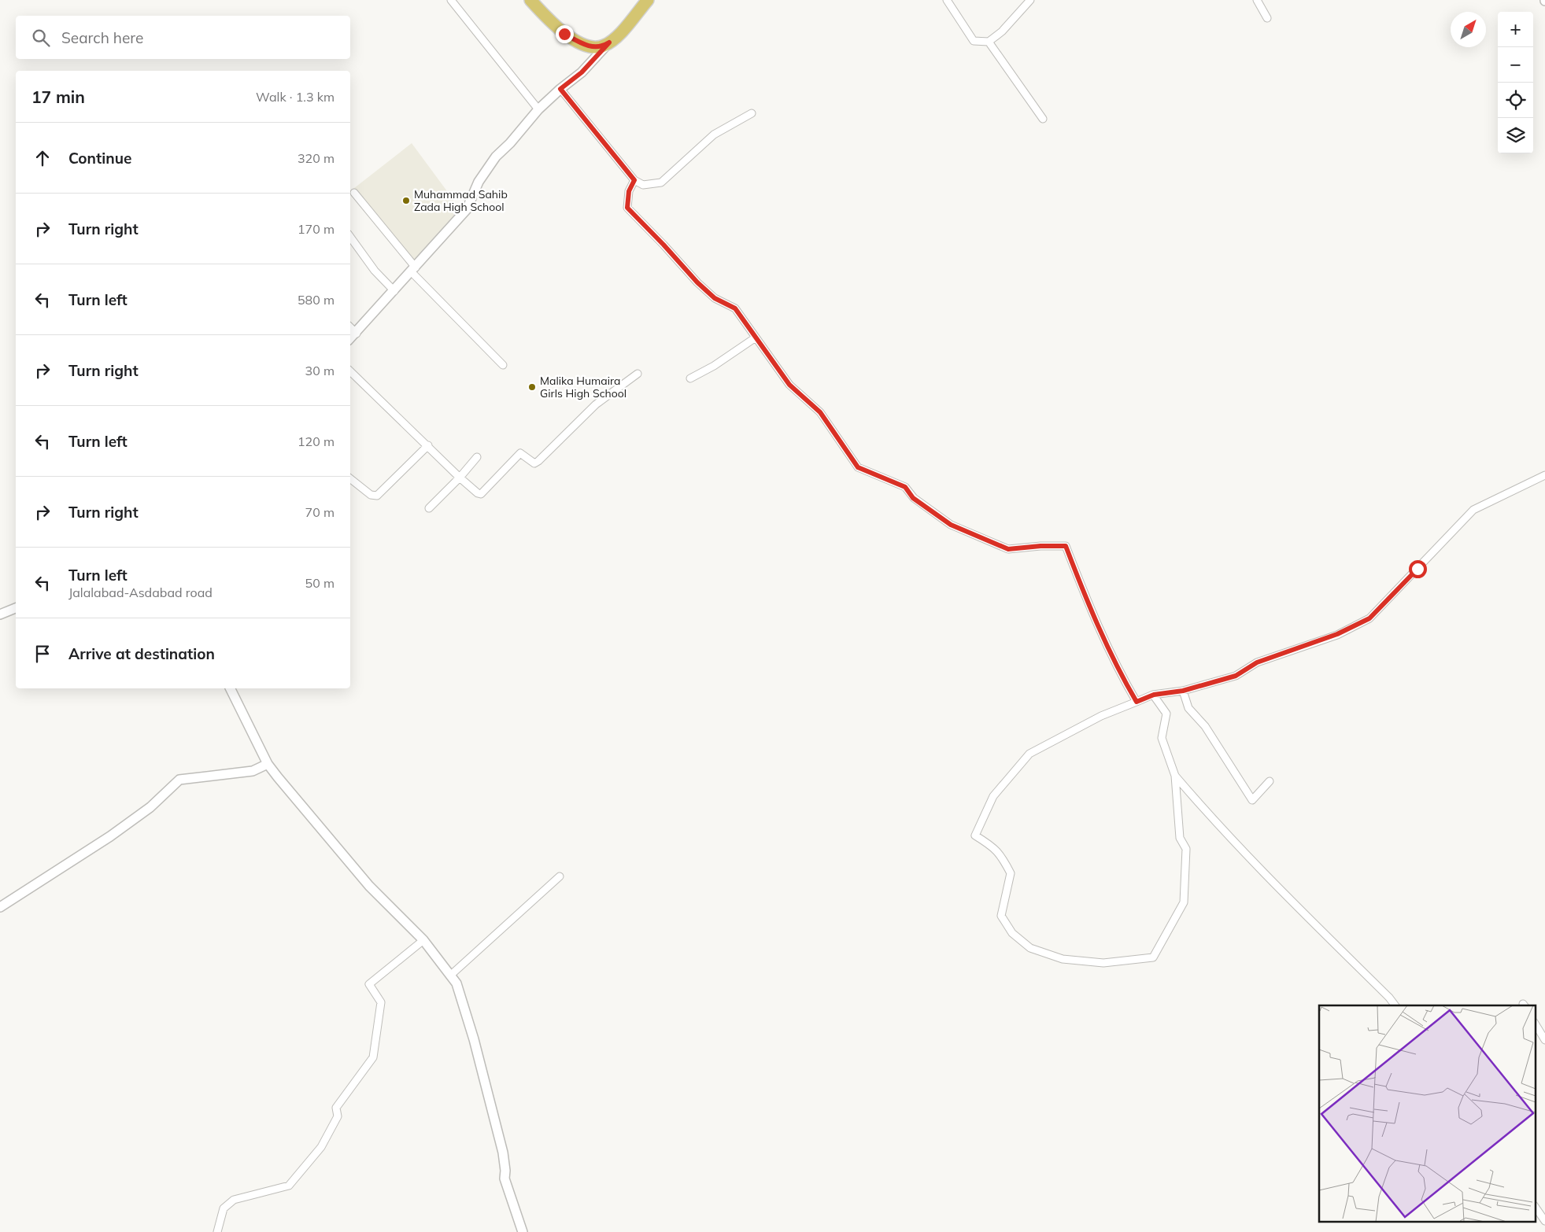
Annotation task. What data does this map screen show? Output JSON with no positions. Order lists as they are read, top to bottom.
{
  "places": ["Muhammad Sahib Zada High School", "Malika Humaira Girls High School"],
  "north": "top right",
  "page": {
    "map_buttons": ["+", "−"],
    "search": "Search here",
    "heading": ["17 min", "Walk · 1.3 km"],
    "list": [
      ["Continue", "320 m"],
      ["Turn right", "170 m"],
      ["Turn left", "580 m"],
      ["Turn right", "30 m"],
      ["Turn left", "120 m"],
      ["Turn right", "70 m"],
      ["Turn left", "Jalalabad-Asdabad road", "50 m"],
      "Arrive at destination"
    ]
  }
}
